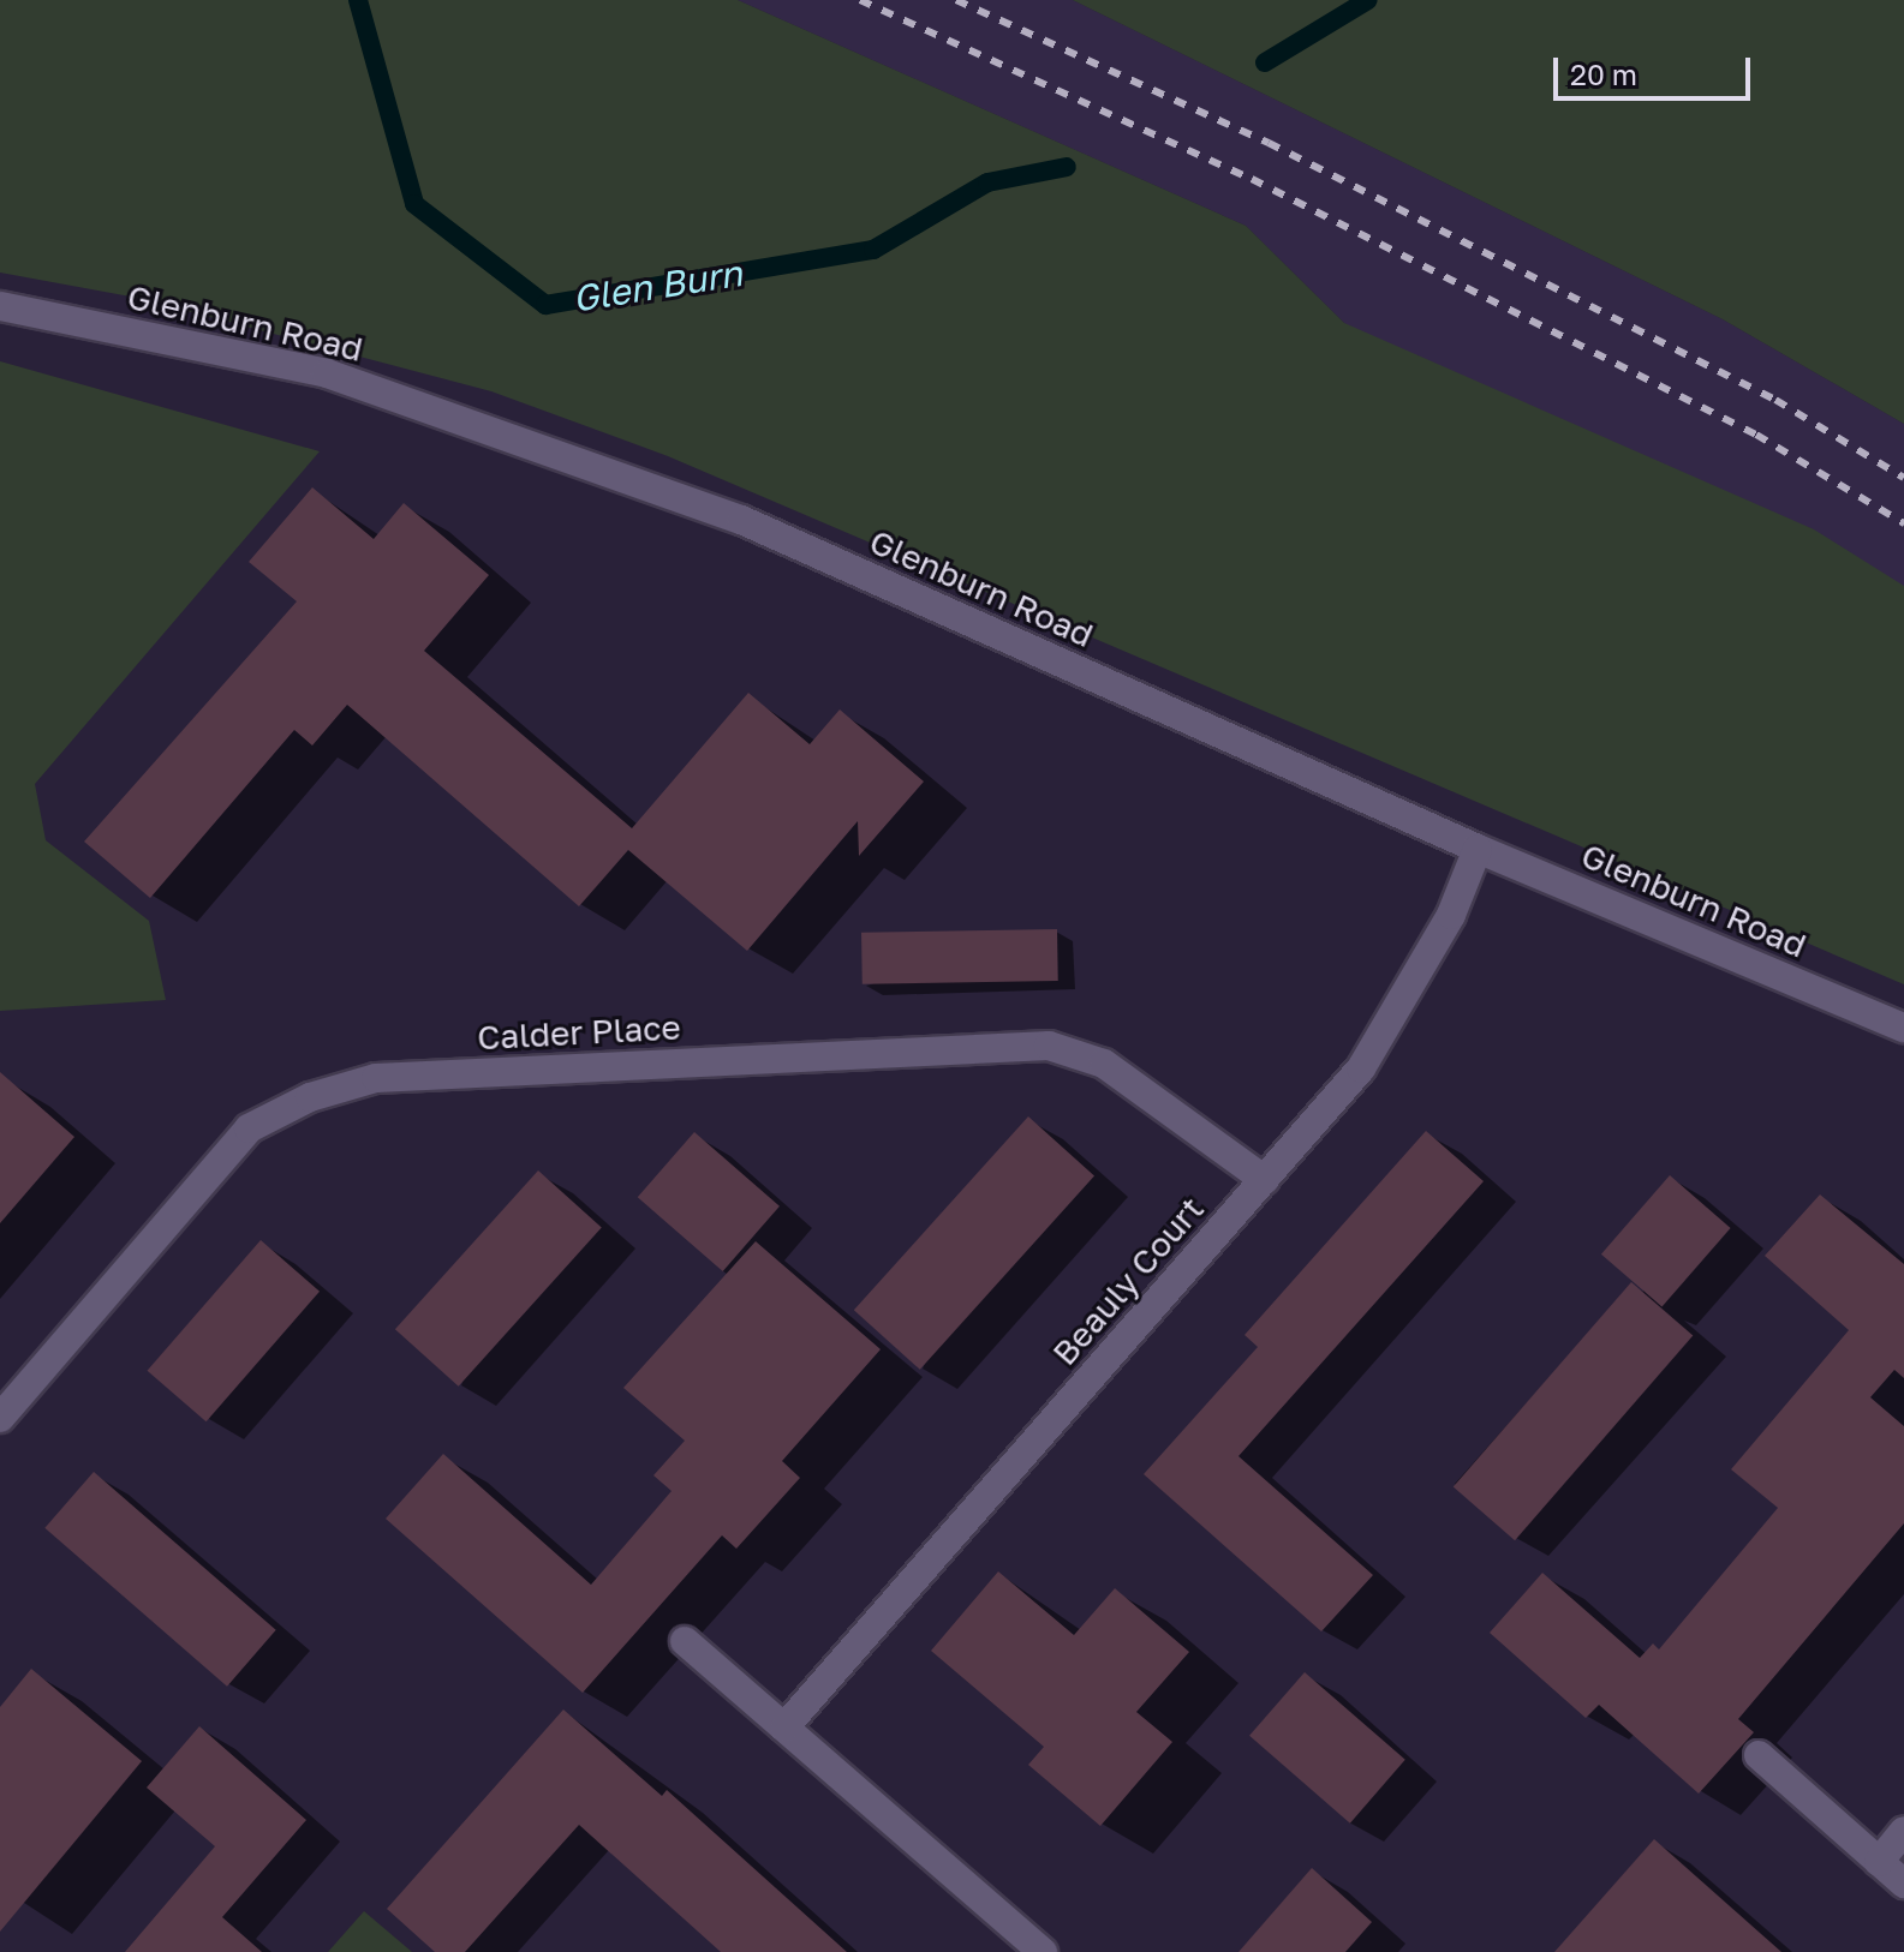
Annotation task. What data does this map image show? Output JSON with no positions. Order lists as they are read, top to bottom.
{
  "streets": {
    "street": ["Glenburn Road", "Calder Place", "Beauly Court"]
  },
  "crossings": [
    ["Glenburn Road", "Beauly Court"],
    ["Calder Place", "Beauly Court"]
  ],
  "water": ["Glen Burn"],
  "scale_bar": "20 m"
}
